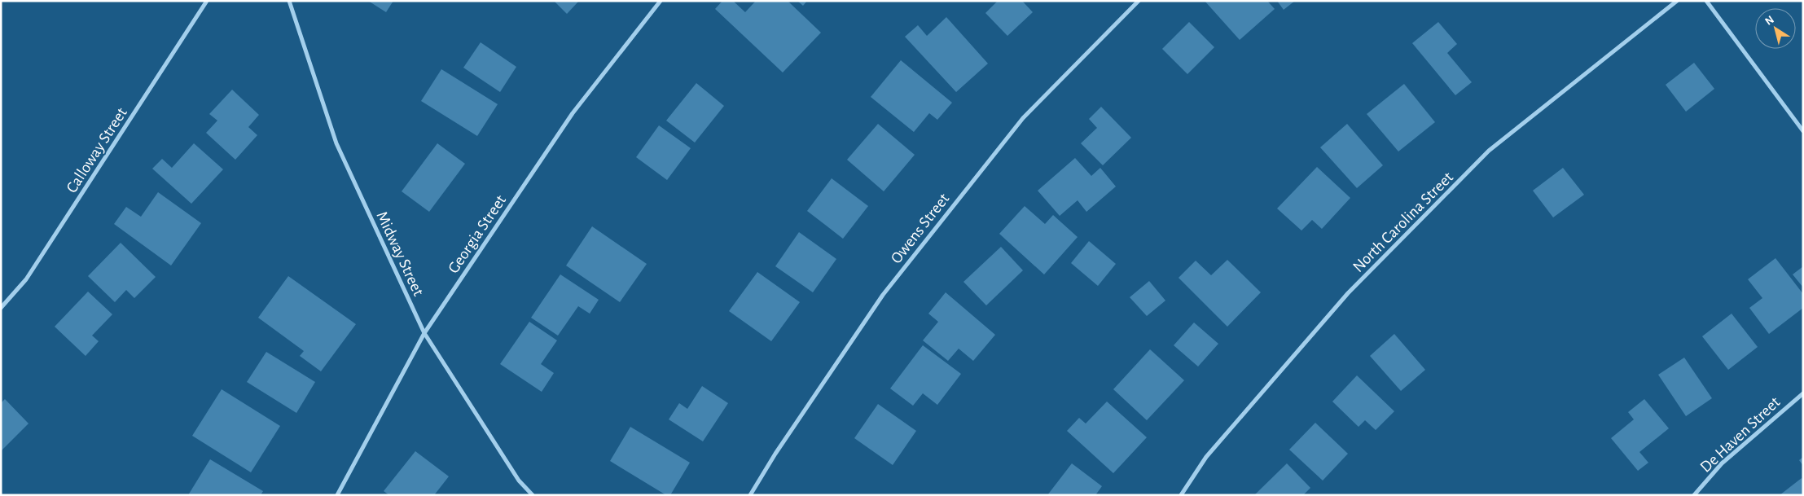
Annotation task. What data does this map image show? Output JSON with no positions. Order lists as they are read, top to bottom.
{
  "streets": {
    "street": [
      "Calloway Street",
      "North Carolina Street",
      "Owens Street",
      "Georgia Street",
      "Midway Street",
      "De Haven Street"
    ]
  },
  "crossings": [
    ["Georgia Street", "Midway Street"]
  ],
  "north": "top left"
}
